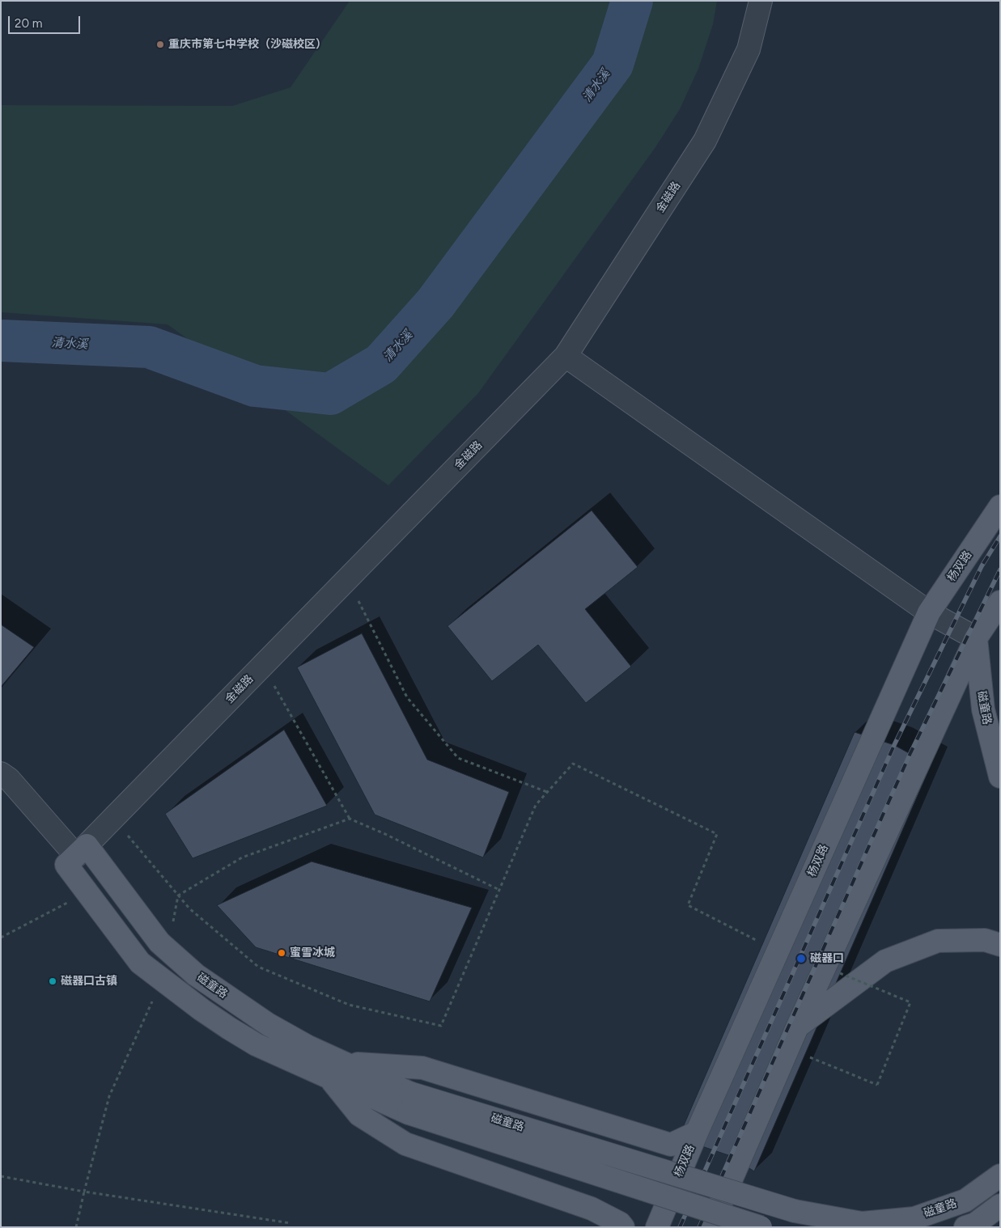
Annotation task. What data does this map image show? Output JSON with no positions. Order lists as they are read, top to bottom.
{
  "streets": {
    "main road": ["杨双路", "磁童路"],
    "street": ["金磁路"]
  },
  "crossings": [
    ["金磁路", "磁童路"]
  ],
  "water": ["清水溪"],
  "places": [
    "重庆市第七中学校（沙磁校区）",
    "蜜雪冰城",
    "磁器口",
    "磁器口古镇"
  ],
  "scale_bar": "20 m"
}
